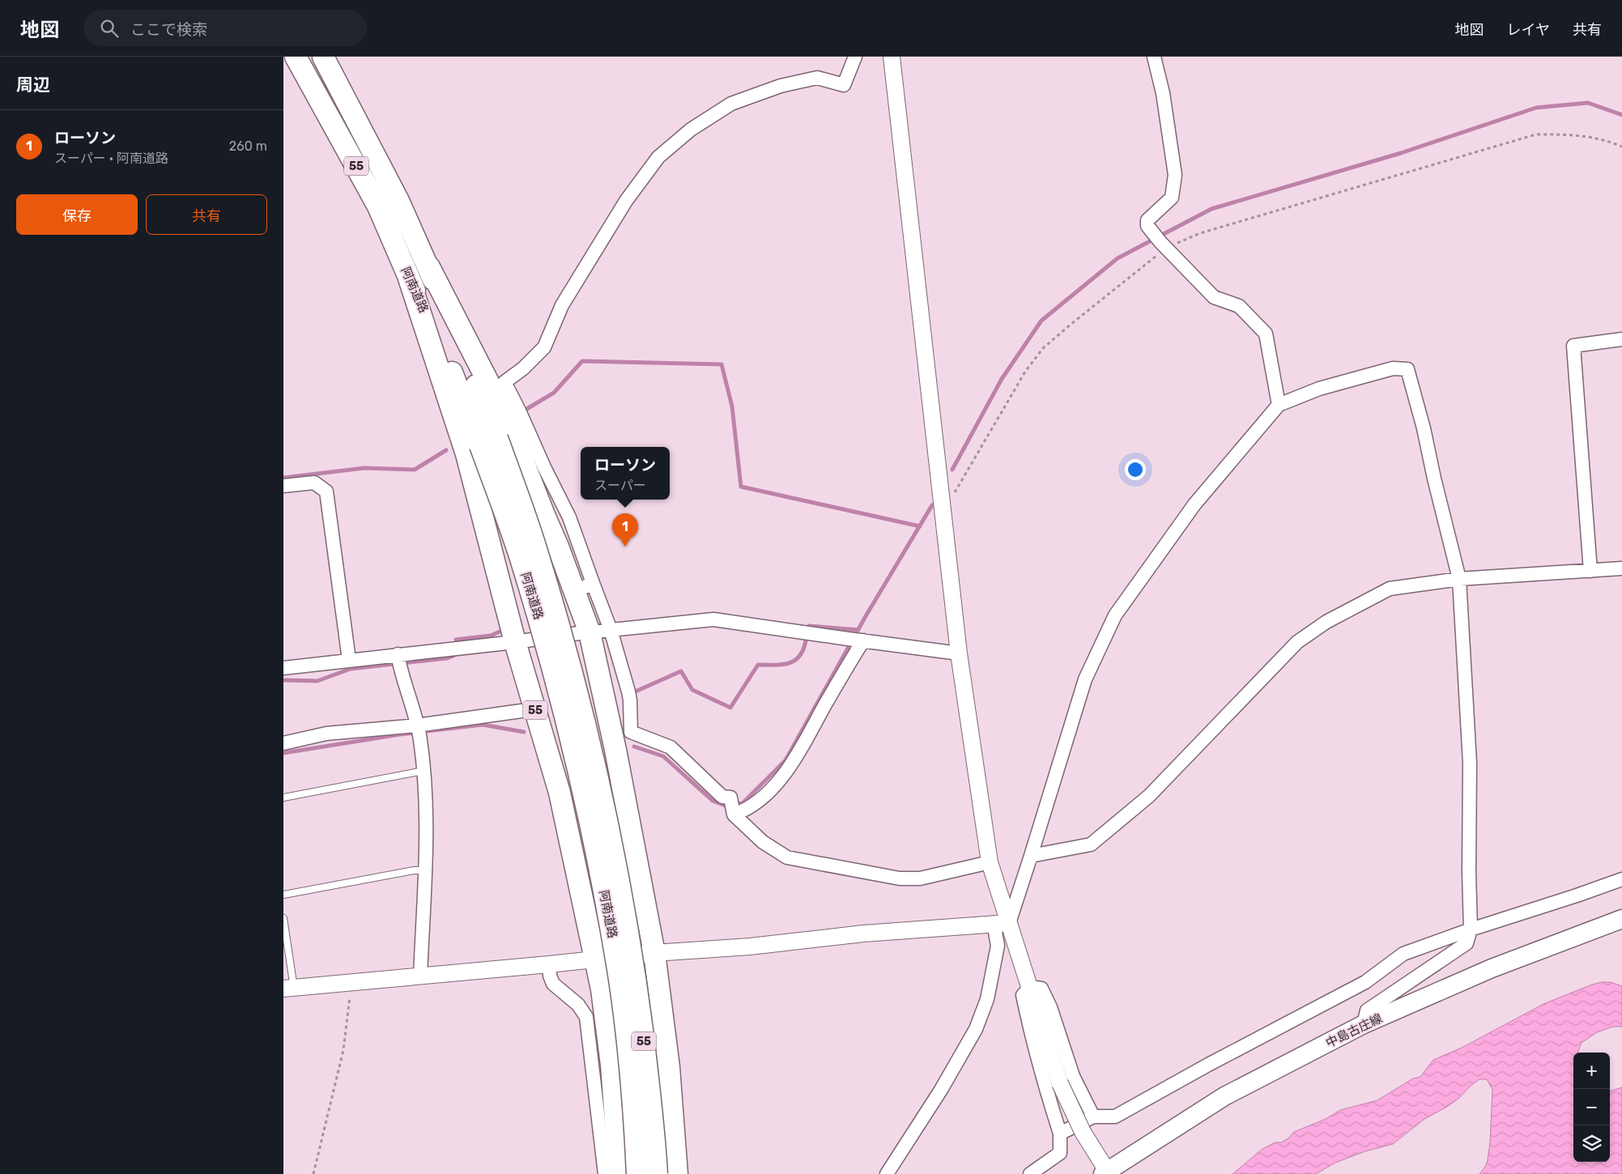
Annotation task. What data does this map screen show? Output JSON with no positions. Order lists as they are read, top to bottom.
{
  "streets": {
    "highway": ["55", "阿南道路"],
    "main road": ["中島古庄線"]
  },
  "crossings": [
    ["55", "阿南道路"]
  ],
  "page": {
    "header": "地図",
    "search": "ここで検索",
    "nav": ["地図", "レイヤ", "共有"],
    "heading": "周辺",
    "list": [
      {
        "mark": "1",
        "name": "ローソン",
        "note": "スーパー · 阿南道路",
        "value": "260 m"
      }
    ],
    "buttons": ["保存", "共有"],
    "popup": ["ローソン", "スーパー"],
    "pins": "1",
    "map_buttons": ["+", "−"]
  }
}
